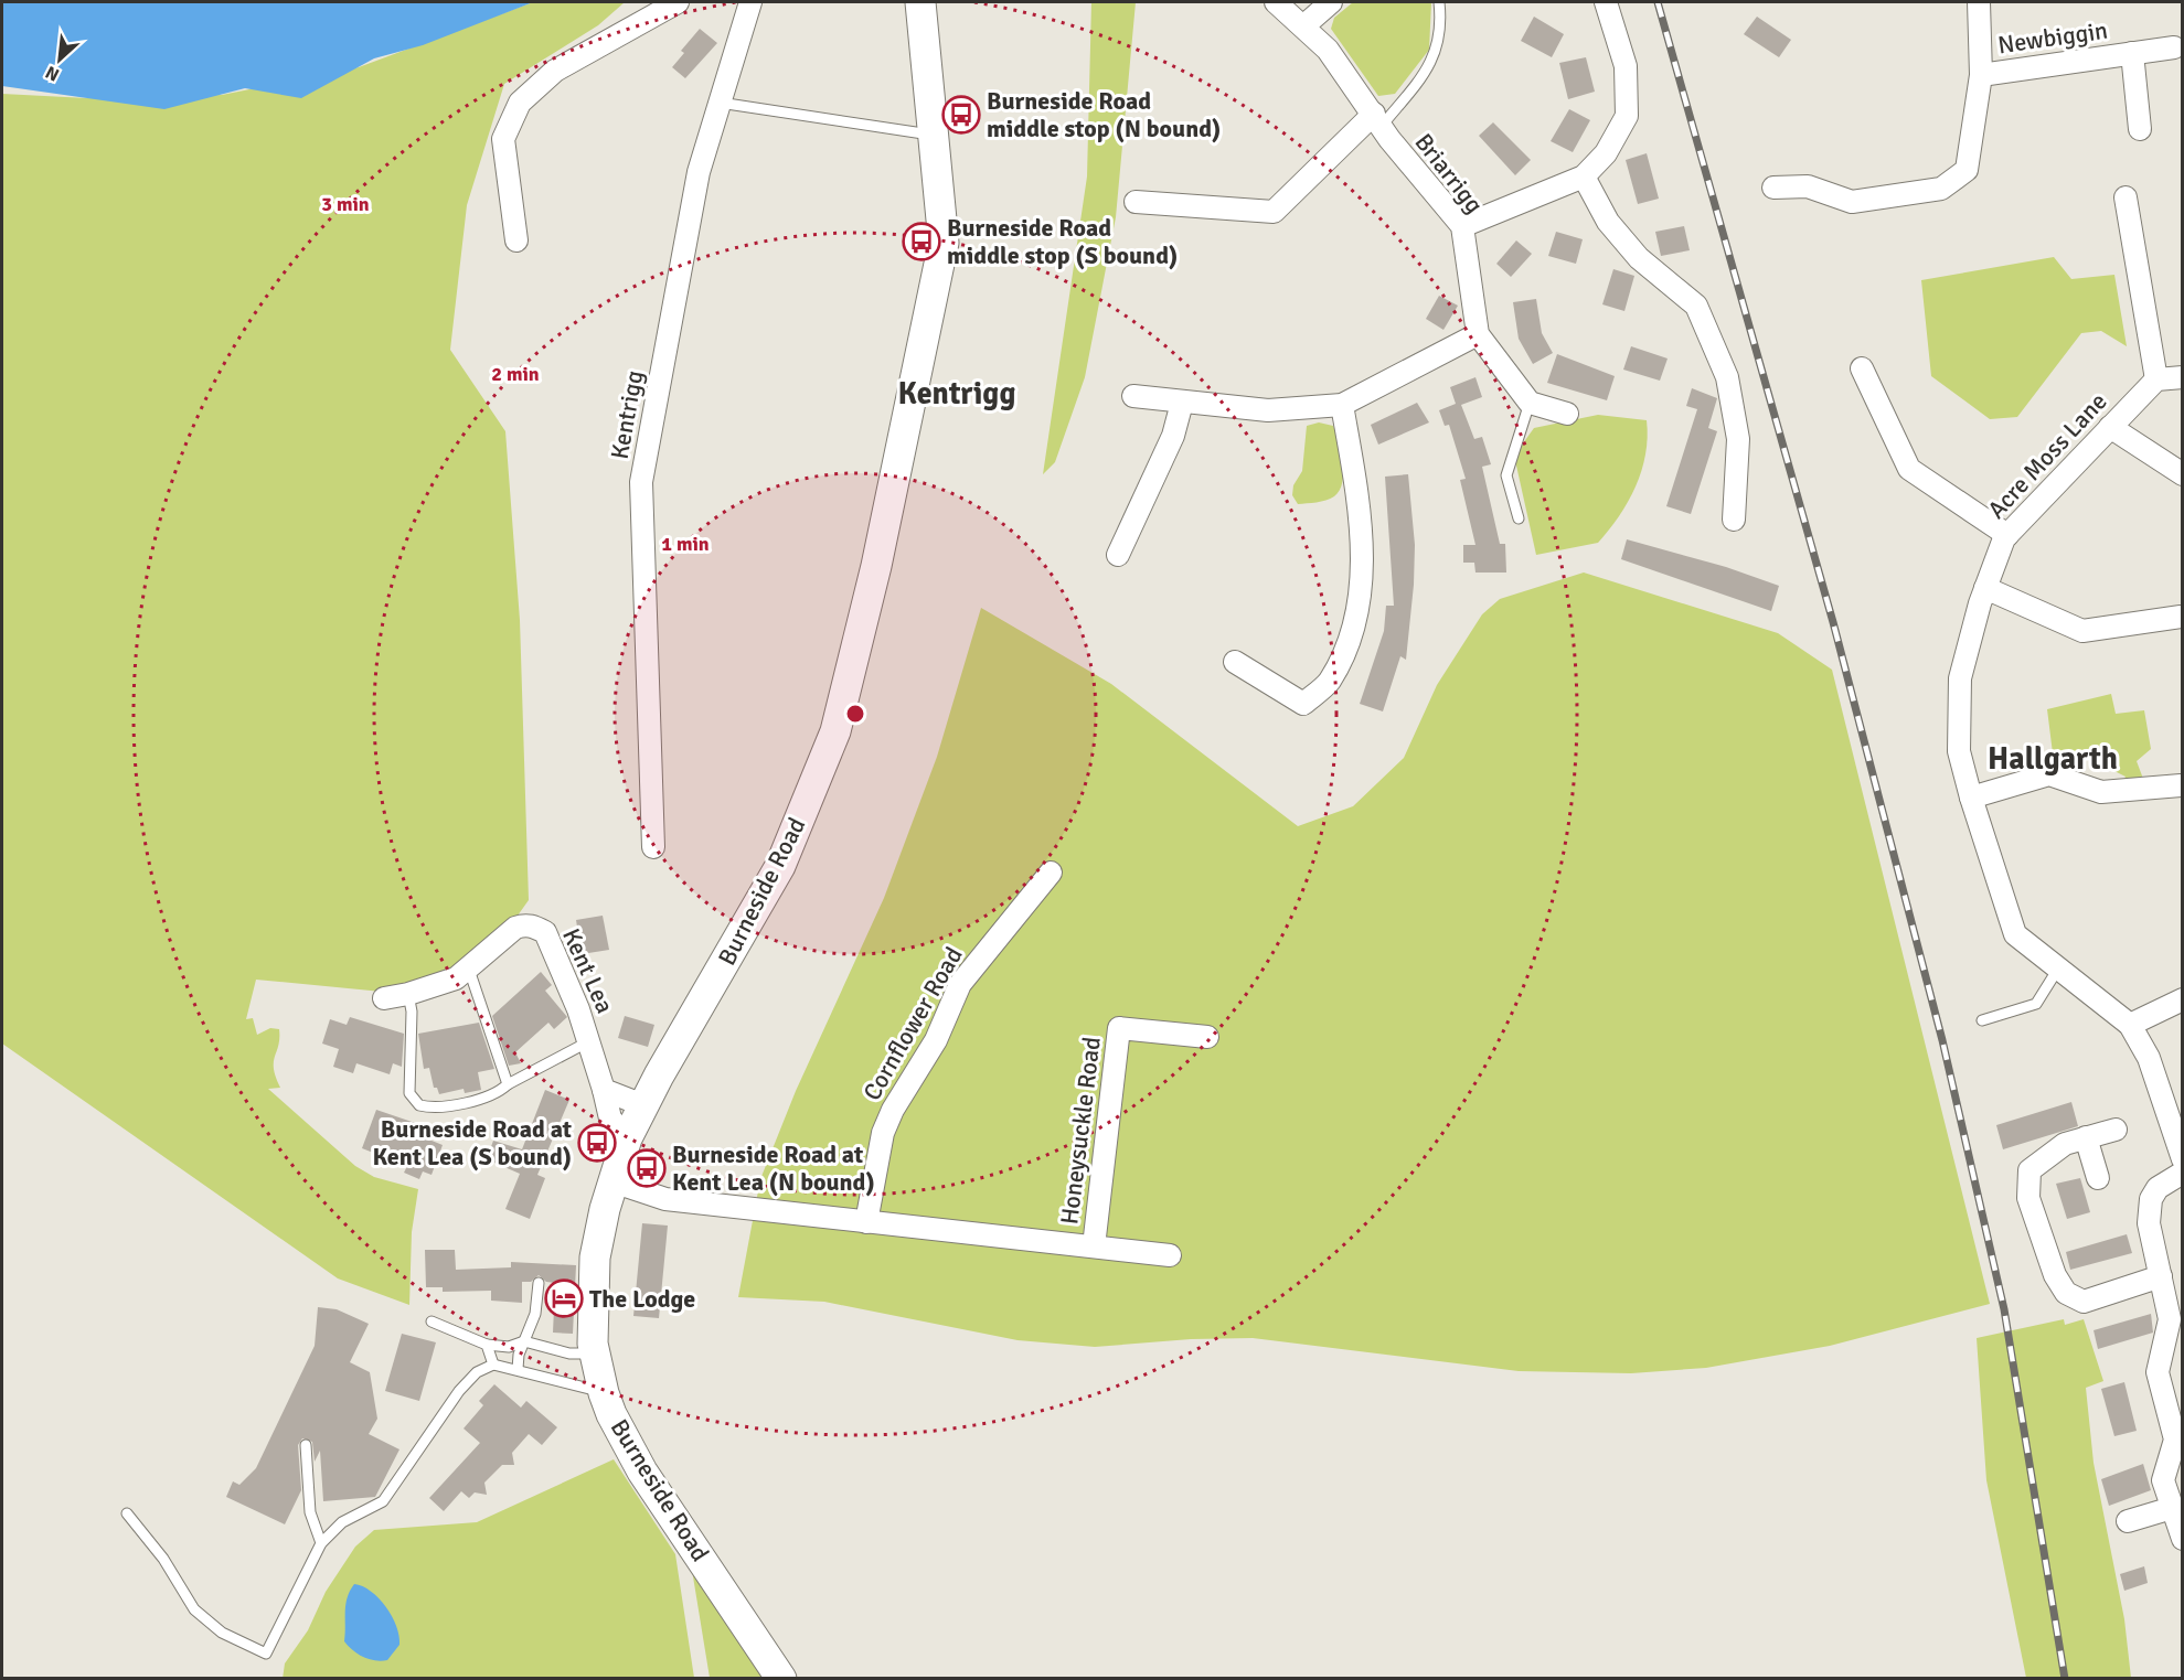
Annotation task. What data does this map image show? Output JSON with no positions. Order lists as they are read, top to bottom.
{
  "streets": {
    "street": [
      "Newbiggin",
      "Briarrigg",
      "Kentrigg",
      "Acre Moss Lane",
      "Burneside Road",
      "Kent Lea",
      "Cornflower Road",
      "Honeysuckle Road"
    ]
  },
  "crossings": [
    ["Burneside Road", "Kent Lea"]
  ],
  "districts": ["Kentrigg", "Hallgarth"],
  "places": {
    "bus stop": [
      "Burneside Road middle stop (N bound)",
      "Burneside Road middle stop (S bound)",
      "Burneside Road at Kent Lea (S bound)",
      "Burneside Road at Kent Lea (N bound)"
    ],
    "hotel": ["The Lodge"]
  },
  "north": "bottom left",
  "rings": ["3 min", "2 min", "1 min"]
}
